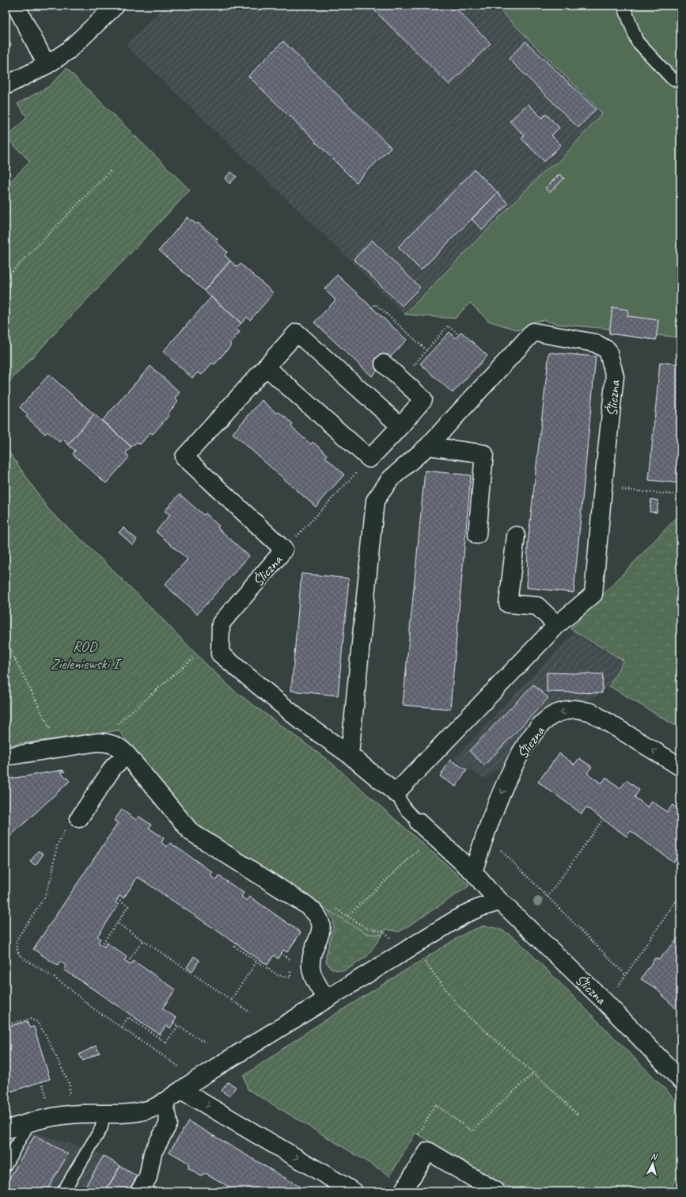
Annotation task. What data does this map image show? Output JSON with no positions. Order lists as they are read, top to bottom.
{
  "streets": {
    "street": ["Śliczna"]
  },
  "parks": ["ROD Zieleniewski I"],
  "north": "top"
}
